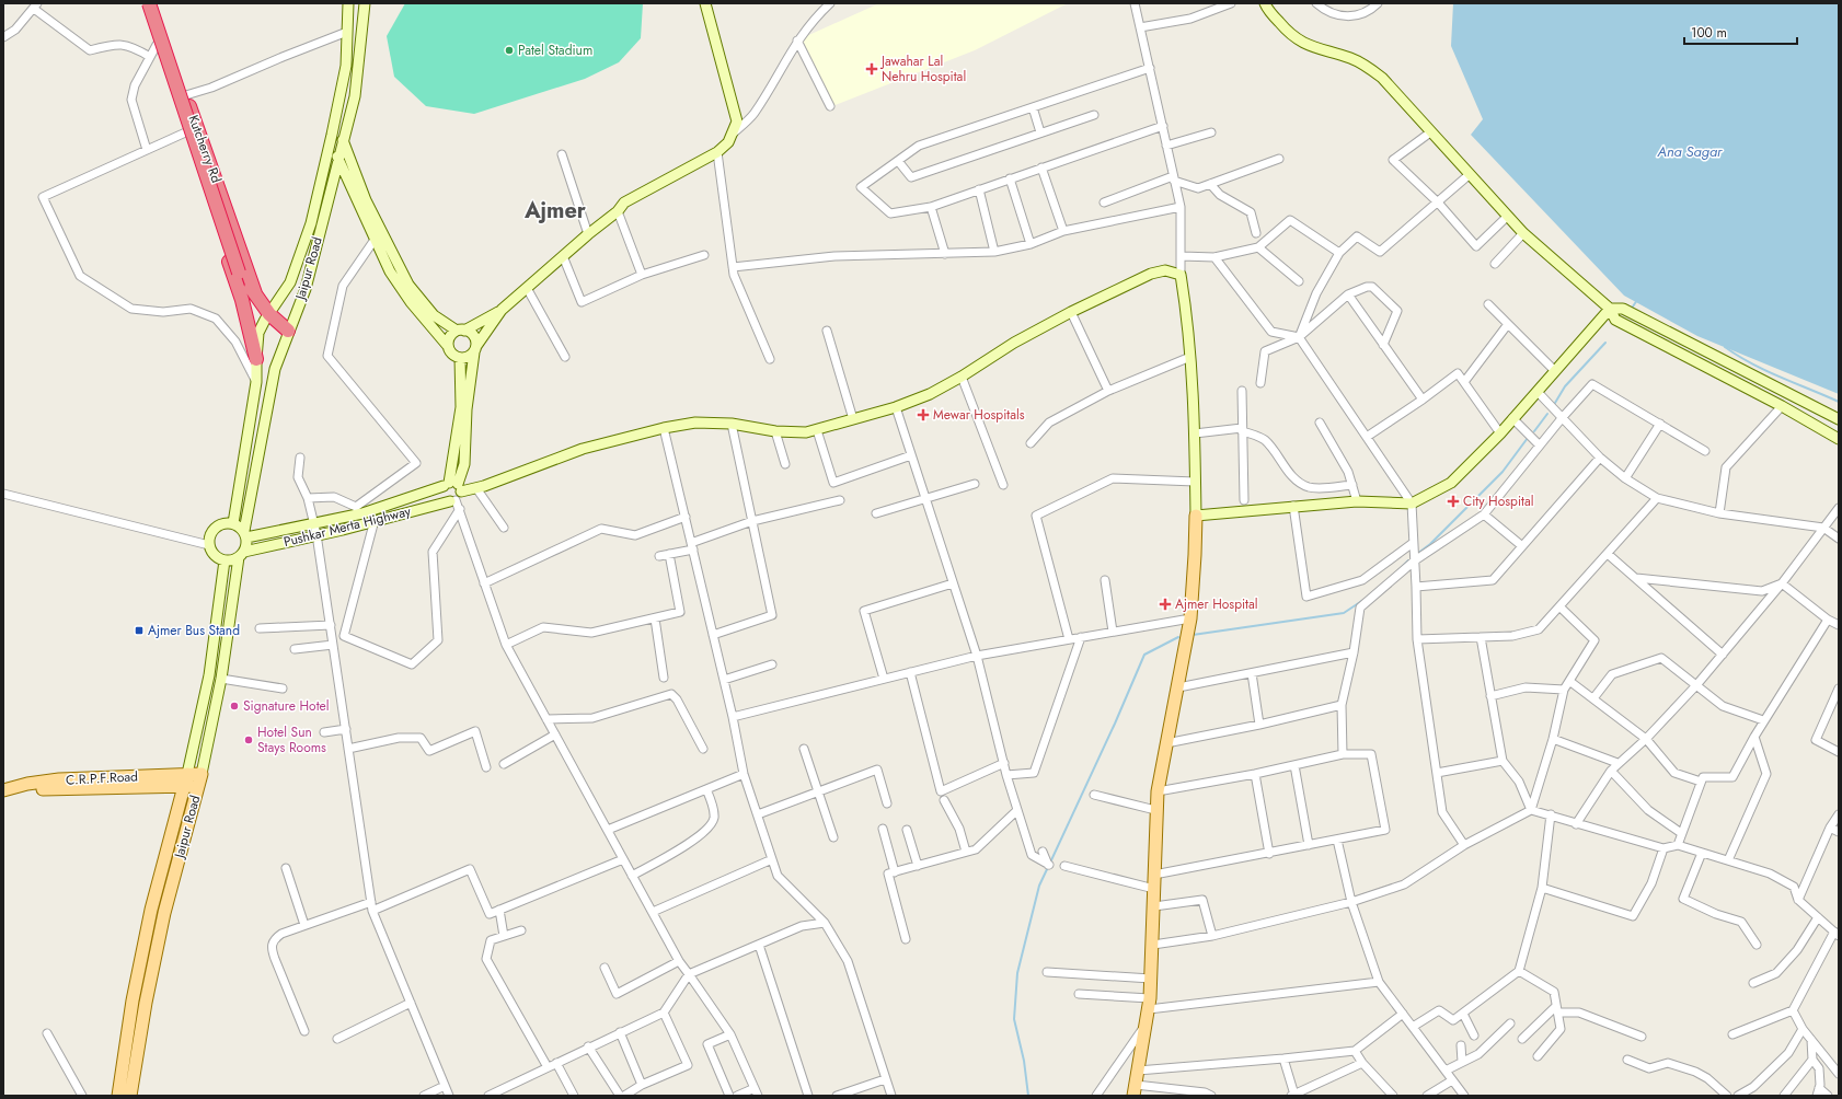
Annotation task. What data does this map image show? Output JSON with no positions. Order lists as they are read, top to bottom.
{
  "streets": {
    "highway": ["Kutcherry Rd"],
    "main road": ["Jaipur Road", "C.R.P.F.Road"],
    "street": ["Pushkar Merta Highway"]
  },
  "crossings": [
    ["Jaipur Road", "Pushkar Merta Highway"],
    ["Jaipur Road", "C.R.P.F.Road"]
  ],
  "districts": ["Ajmer"],
  "water": ["Ana Sagar"],
  "places": {
    "other": ["Patel Stadium", "Signature Hotel", "Hotel Sun Stays Rooms"],
    "health": [
      "Jawahar Lal Nehru Hospital",
      "Mewar Hospitals",
      "City Hospital",
      "Ajmer Hospital"
    ],
    "transit": ["Ajmer Bus Stand"]
  },
  "scale_bar": "100 m"
}
